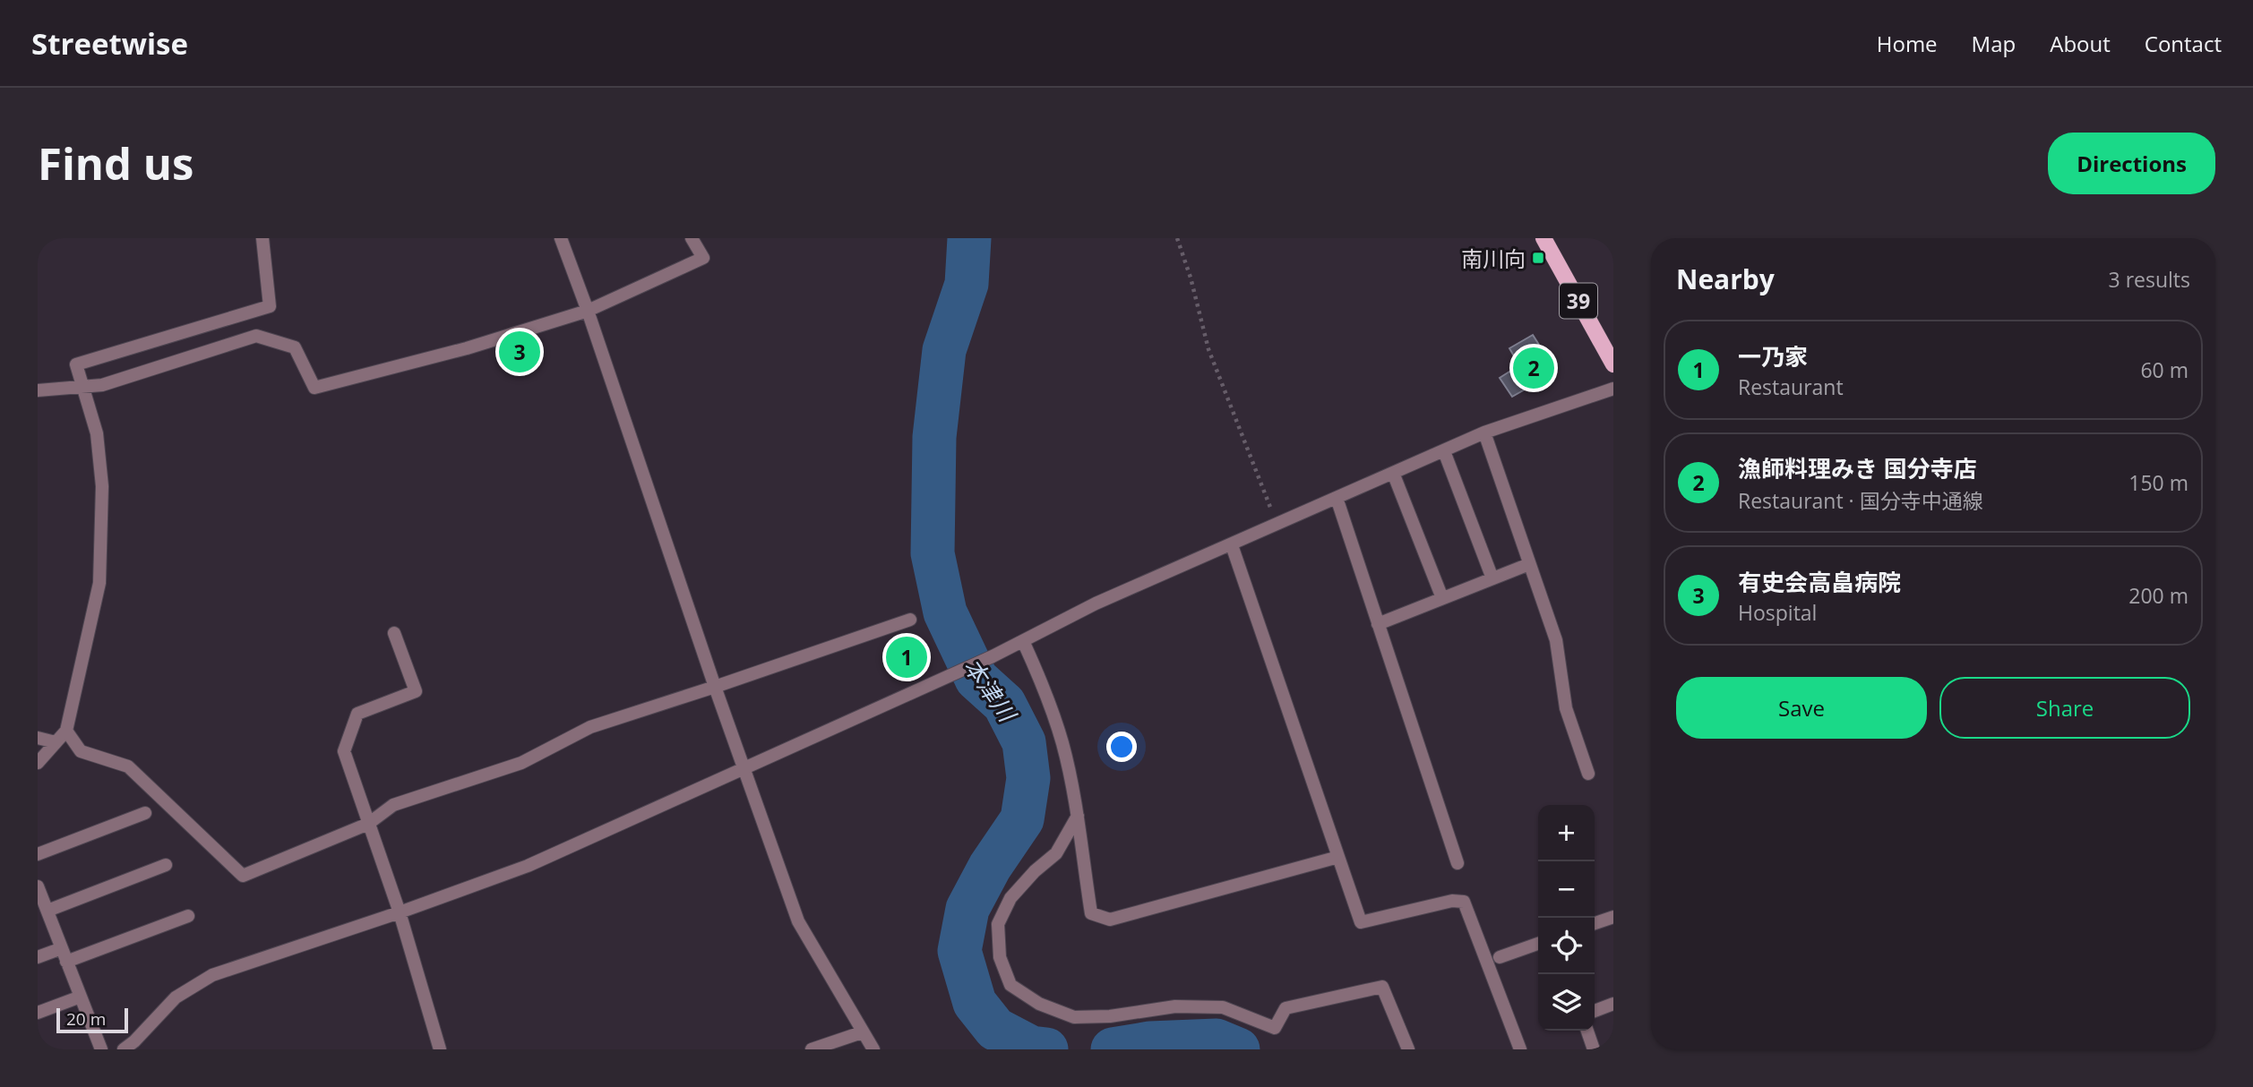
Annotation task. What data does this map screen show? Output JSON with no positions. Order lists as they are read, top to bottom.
{
  "streets": {
    "main road": ["39"]
  },
  "water": ["本津川"],
  "places": {
    "transit": ["南川向"]
  },
  "scale_bar": "20 m",
  "page": {
    "header": "Streetwise",
    "nav": [
      "Home",
      "Map",
      "About",
      "Contact"
    ],
    "buttons": [
      "Directions",
      ["Save", "Share"]
    ],
    "title": "Find us",
    "heading": ["Nearby", "3 results"],
    "list": [
      {
        "mark": "1",
        "name": "一乃家",
        "note": "Restaurant",
        "value": "60 m"
      },
      {
        "mark": "2",
        "name": "漁師料理みき 国分寺店",
        "note": "Restaurant · 国分寺中通線",
        "value": "150 m"
      },
      {
        "mark": "3",
        "name": "有史会高畠病院",
        "note": "Hospital",
        "value": "200 m"
      }
    ],
    "pins": ["3", "2", "1"],
    "map_buttons": ["+", "−"],
    "scale": "20 m"
  }
}
